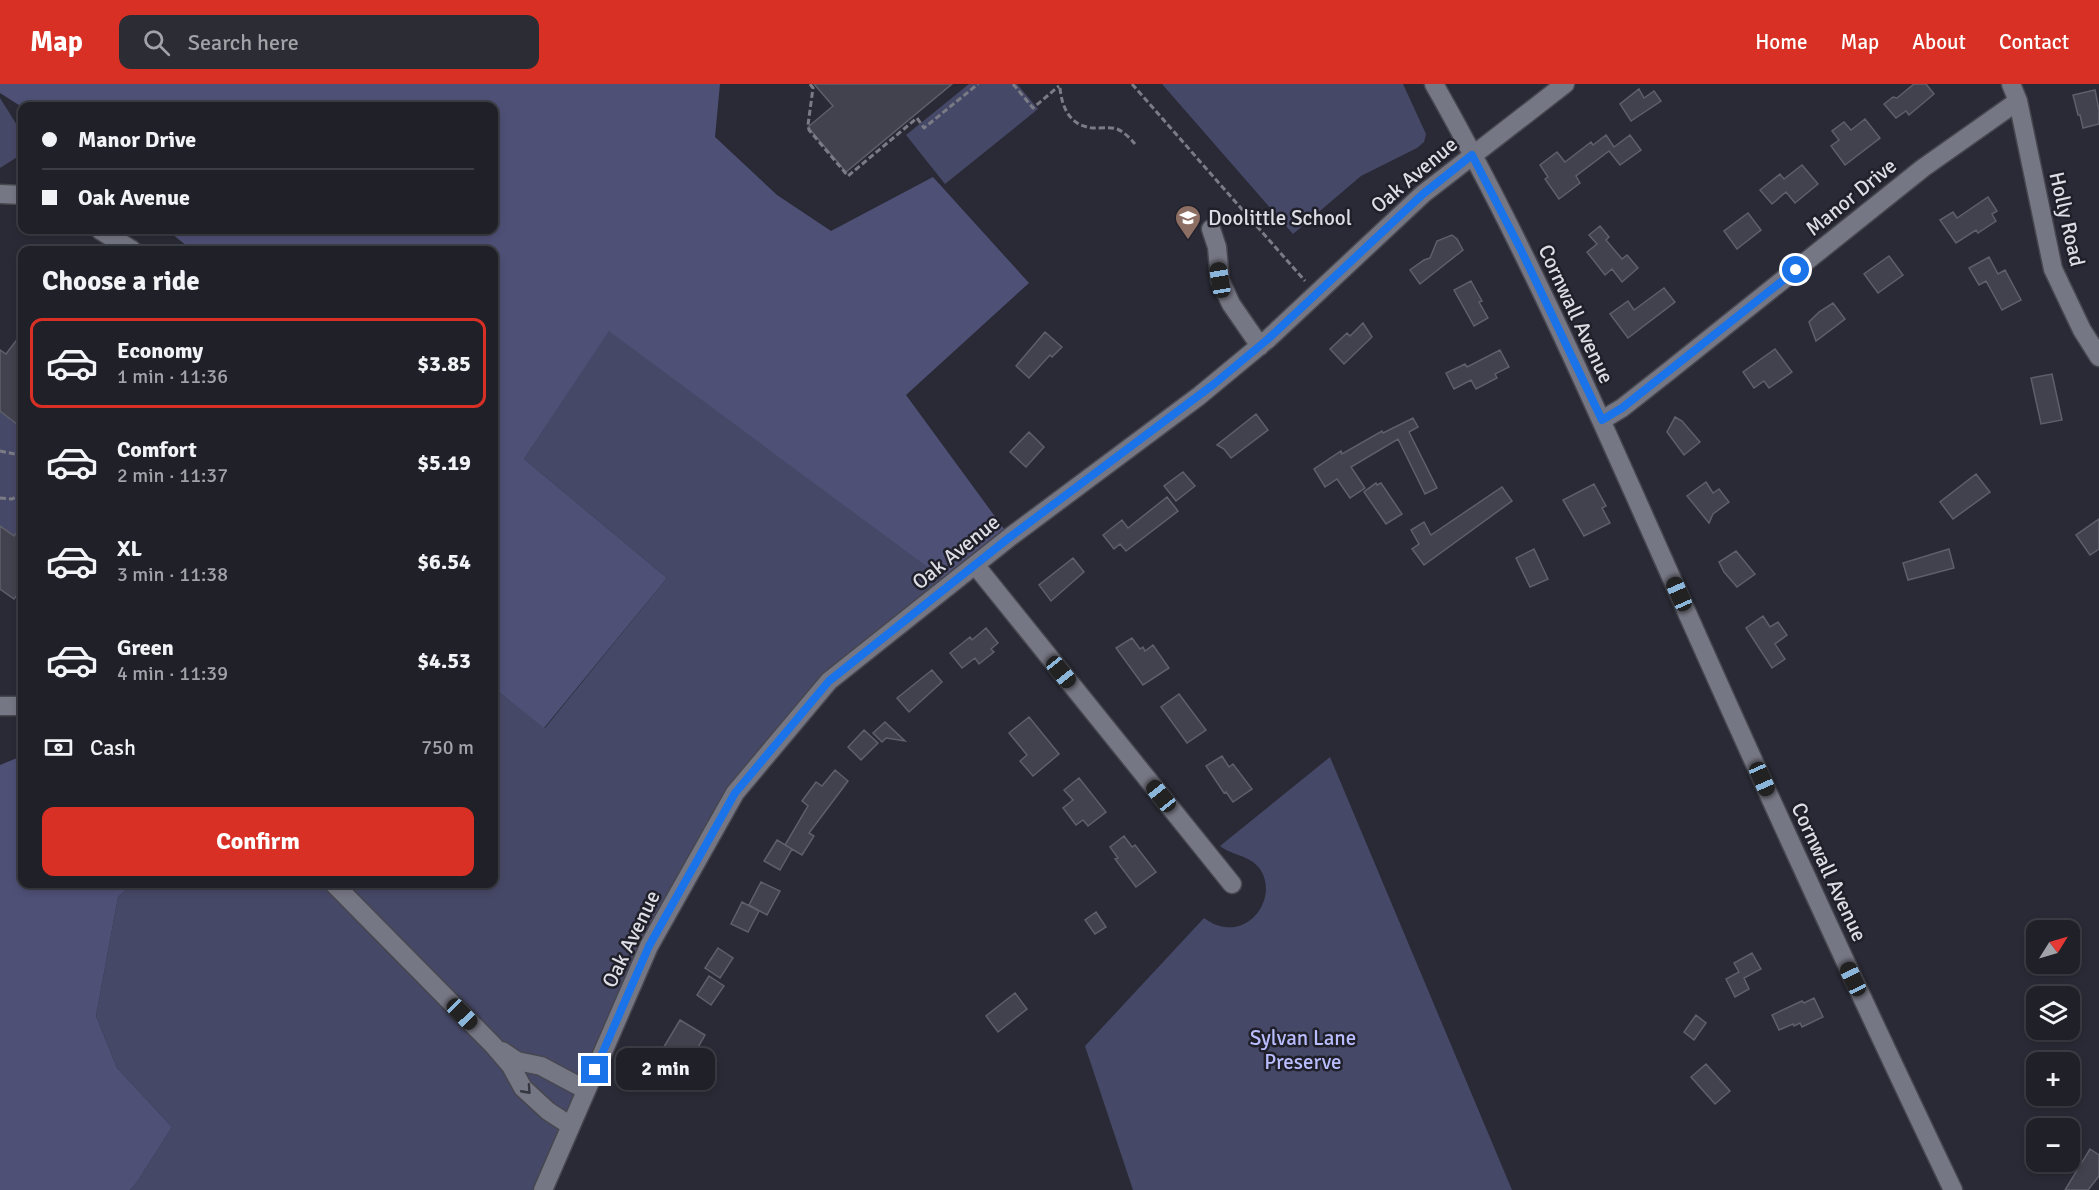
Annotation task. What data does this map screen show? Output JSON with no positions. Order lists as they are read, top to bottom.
{
  "streets": {
    "street": [
      "Oak Avenue",
      "Manor Drive",
      "Holly Road",
      "Cornwall Avenue"
    ]
  },
  "crossings": [
    ["Oak Avenue", "Cornwall Avenue"],
    ["Manor Drive", "Holly Road"],
    ["Manor Drive", "Cornwall Avenue"]
  ],
  "parks": ["Sylvan Lane Preserve"],
  "places": {
    "school or university": ["Doolittle School"]
  },
  "north": "top right",
  "page": {
    "header": "Map",
    "search": "Search here",
    "nav": [
      "Home",
      "Map",
      "About",
      "Contact"
    ],
    "banner": ["Manor Drive", "Oak Avenue"],
    "heading": "Choose a ride",
    "list": [
      {
        "name": "Economy",
        "note": "1 min · 11:36",
        "value": "$3.85"
      },
      {
        "name": "Comfort",
        "note": "2 min · 11:37",
        "value": "$5.19"
      },
      {
        "name": "XL",
        "note": "3 min · 11:38",
        "value": "$6.54"
      },
      {
        "name": "Green",
        "note": "4 min · 11:39",
        "value": "$4.53"
      }
    ],
    "pay": ["Cash", "750 m"],
    "buttons": "Confirm",
    "map_buttons": ["+", "−"],
    "bubble": "2 min"
  }
}
